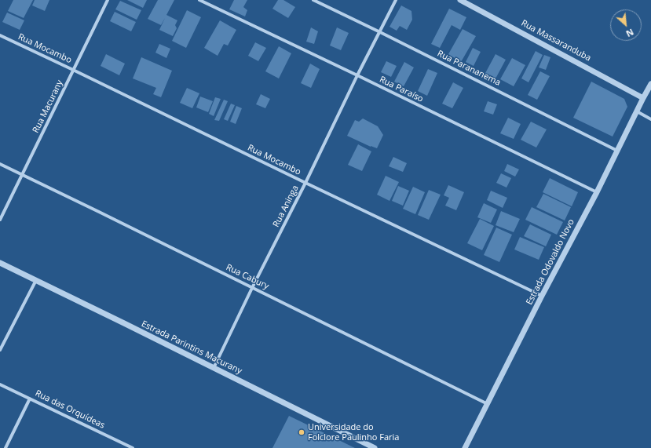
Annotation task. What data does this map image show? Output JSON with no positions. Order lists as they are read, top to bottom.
{
  "streets": {
    "street": [
      "Rua Massaranduba",
      "Rua Mocambo",
      "Rua Parananema",
      "Rua Paraíso",
      "Rua Macurany",
      "Rua Aninga",
      "Estrada Odovaldo Novo",
      "Rua Cabury",
      "Estrada Parintins Macurany",
      "Rua das Orquídeas"
    ]
  },
  "crossings": [
    ["Rua Massaranduba", "Estrada Odovaldo Novo"],
    ["Rua Mocambo", "Rua Macurany"],
    ["Rua Mocambo", "Rua Aninga"],
    ["Rua Mocambo", "Estrada Odovaldo Novo"],
    ["Rua Parananema", "Rua Aninga"],
    ["Rua Parananema", "Estrada Odovaldo Novo"],
    ["Rua Paraíso", "Rua Aninga"],
    ["Rua Paraíso", "Estrada Odovaldo Novo"],
    ["Rua Macurany", "Rua Cabury"],
    ["Rua Aninga", "Rua Cabury"],
    ["Rua Aninga", "Estrada Parintins Macurany"],
    ["Estrada Odovaldo Novo", "Rua Cabury"]
  ],
  "places": ["Universidade do Folclore Paulinho Faria"],
  "north": "bottom right"
}
